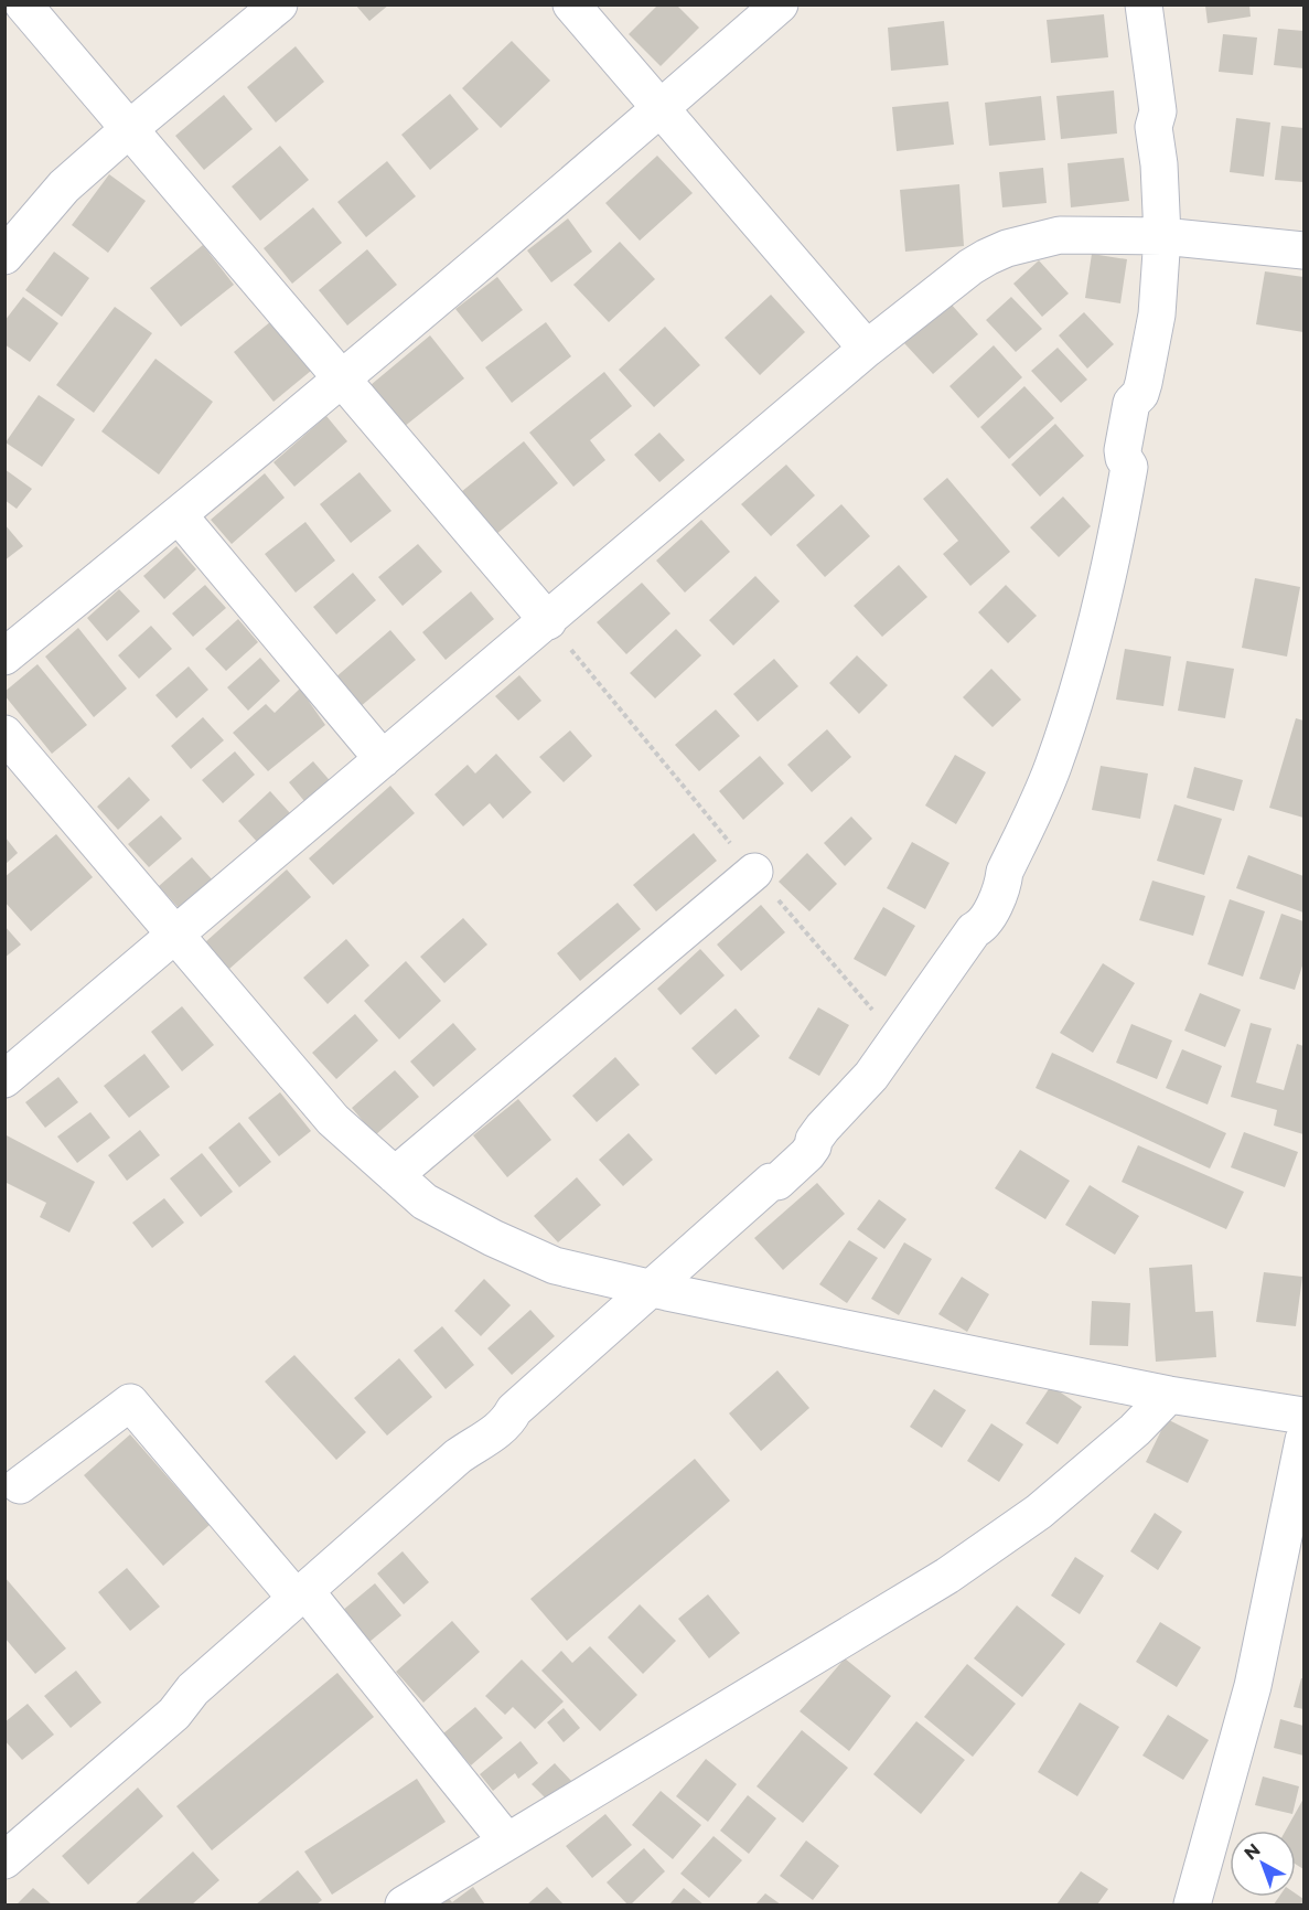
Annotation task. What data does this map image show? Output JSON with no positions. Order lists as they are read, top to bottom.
{
  "north": "top left"
}
